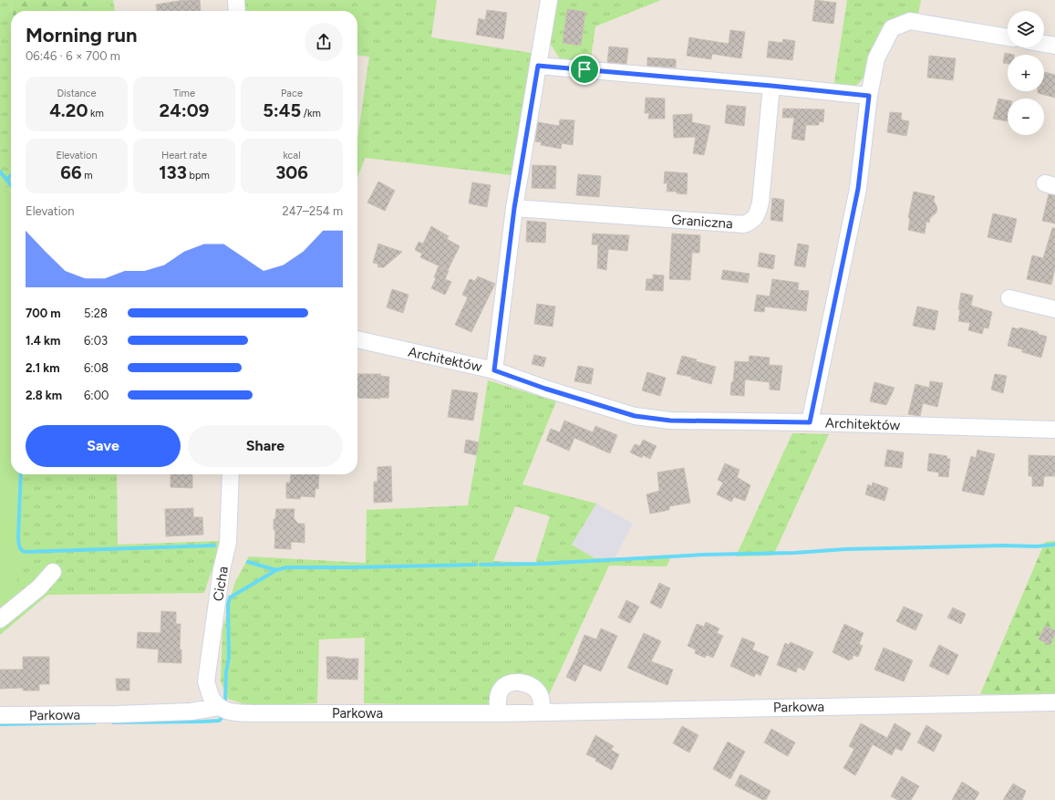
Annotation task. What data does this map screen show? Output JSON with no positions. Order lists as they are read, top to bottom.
{
  "streets": {
    "street": [
      "Graniczna",
      "Architektów",
      "Cicha",
      "Parkowa"
    ]
  },
  "crossings": [
    ["Cicha", "Parkowa"]
  ],
  "page": {
    "map_buttons": ["+", "−"],
    "heading": ["Morning run", "06:46 · 6 × 700 m"],
    "stats": [
      ["Distance", "4.20 km"],
      ["Time", "24:09"],
      ["Pace", "5:45 /km"],
      ["Elevation", "66 m"],
      ["Heart rate", "133 bpm"],
      ["kcal", "306"]
    ],
    "chart": ["Elevation", "247–254 m"],
    "list": [
      {
        "name": "700 m",
        "note": "5:28"
      },
      {
        "name": "1.4 km",
        "note": "6:03"
      },
      {
        "name": "2.1 km",
        "note": "6:08"
      },
      {
        "name": "2.8 km",
        "note": "6:00"
      }
    ],
    "buttons": ["Save", "Share"]
  }
}
